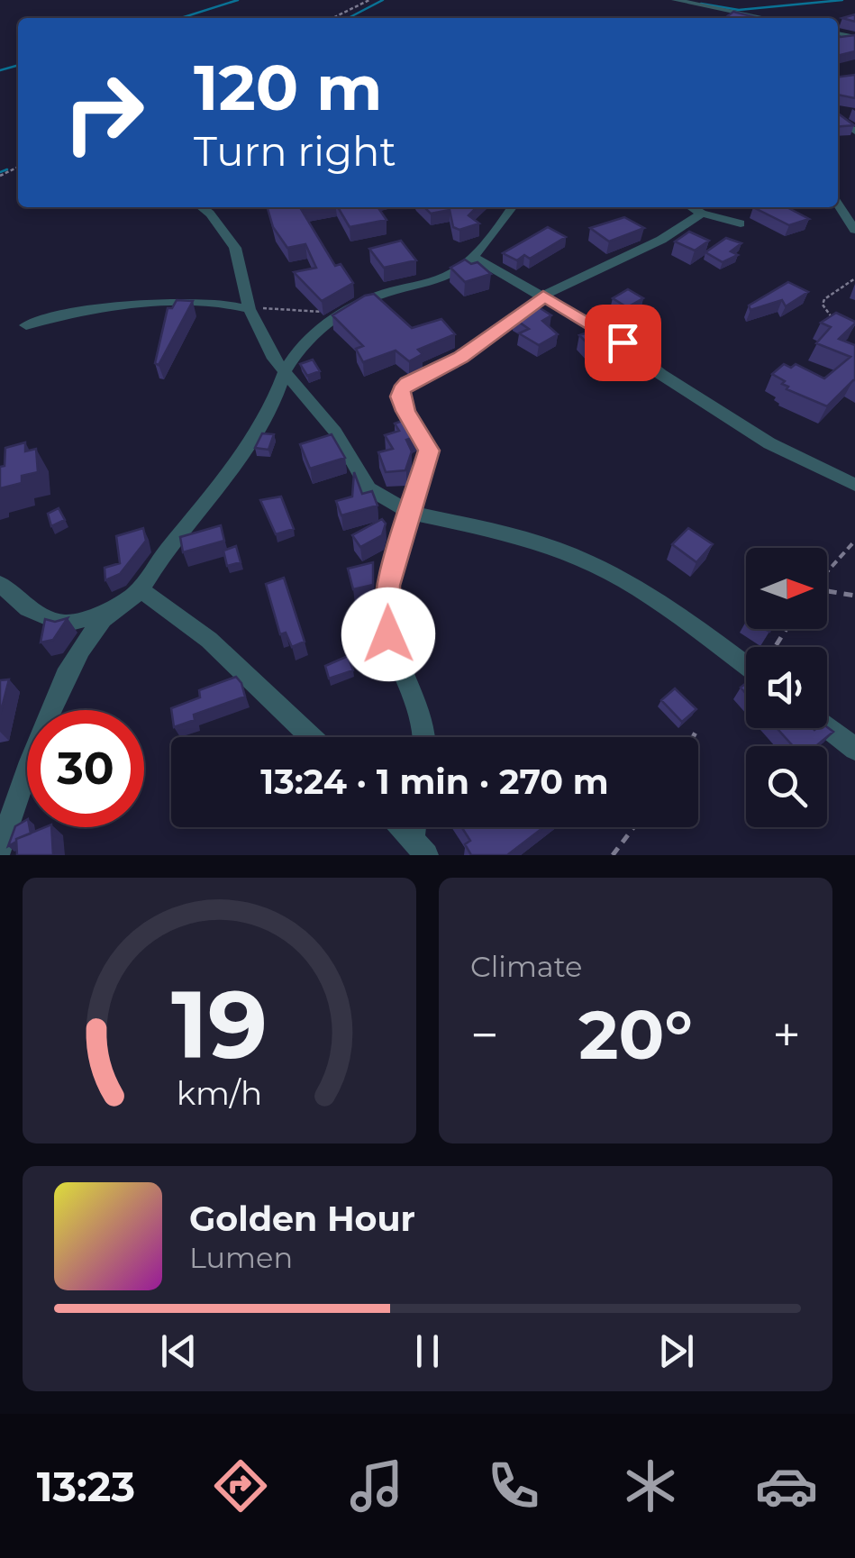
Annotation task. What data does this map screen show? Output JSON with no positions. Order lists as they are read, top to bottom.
{
  "north": "right",
  "page": {
    "turn": ["120 m", "Turn right"],
    "limit": "30",
    "trip": "13:24 · 1 min · 270 m",
    "tile": "Climate",
    "heat": ["−", "20°", "+"],
    "song": ["Golden Hour", "Lumen"],
    "tabs": "13:23",
    "gauge": ["19", "km/h"]
  }
}
